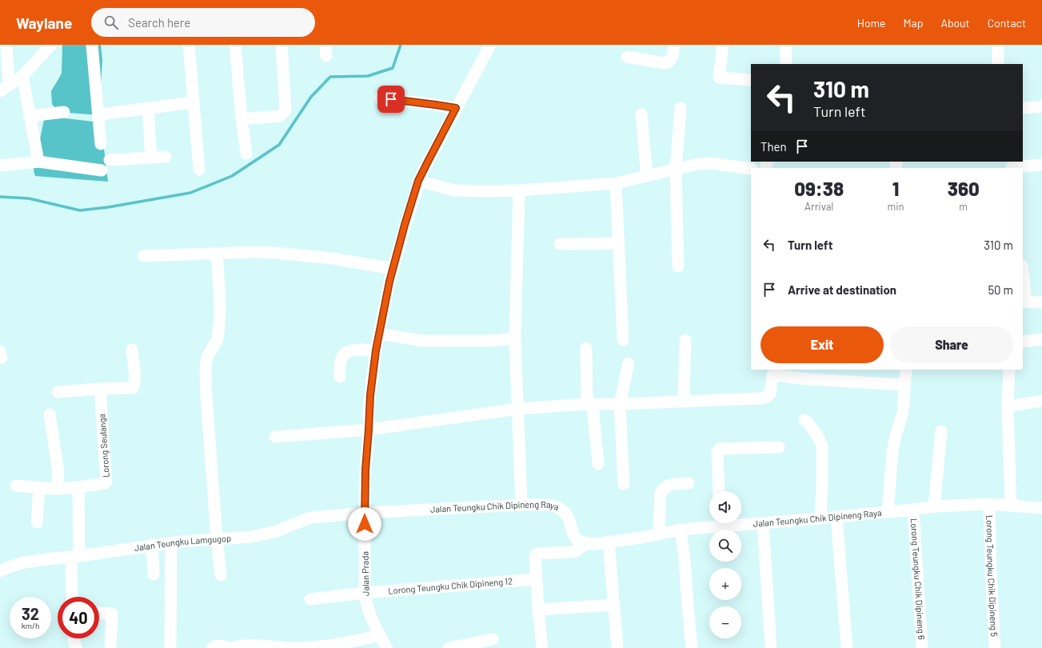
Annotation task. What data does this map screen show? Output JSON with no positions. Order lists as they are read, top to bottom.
{
  "streets": {
    "street": [
      "Lorong Seulanga",
      "Jalan Teungku Chik Dipineng Raya",
      "Jalan Teungku Lamgugop",
      "Jalan Prada",
      "Lorong Teungku Chik Dipineng 5",
      "Lorong Teungku Chik Dipineng 6",
      "Lorong Teungku Chik Dipineng 12"
    ]
  },
  "crossings": [
    ["Jalan Teungku Chik Dipineng Raya", "Jalan Teungku Lamgugop"],
    ["Jalan Teungku Chik Dipineng Raya", "Jalan Prada"],
    ["Jalan Teungku Chik Dipineng Raya", "Lorong Teungku Chik Dipineng 5"],
    ["Jalan Teungku Chik Dipineng Raya", "Lorong Teungku Chik Dipineng 6"],
    ["Jalan Teungku Lamgugop", "Jalan Prada"],
    ["Jalan Prada", "Lorong Teungku Chik Dipineng 12"]
  ],
  "page": {
    "header": "Waylane",
    "search": "Search here",
    "nav": [
      "Home",
      "Map",
      "About",
      "Contact"
    ],
    "turn": ["310 m", "Turn left"],
    "then": "Then",
    "eta": [
      "09:38",
      "Arrival",
      "1",
      "min",
      "360",
      "m"
    ],
    "list": [
      {
        "name": "Turn left",
        "value": "310 m"
      },
      {
        "name": "Arrive at destination",
        "value": "50 m"
      }
    ],
    "buttons": ["Exit", "Share"],
    "map_buttons": ["+", "−"],
    "speed": "32 km/h",
    "limit": "40"
  }
}
